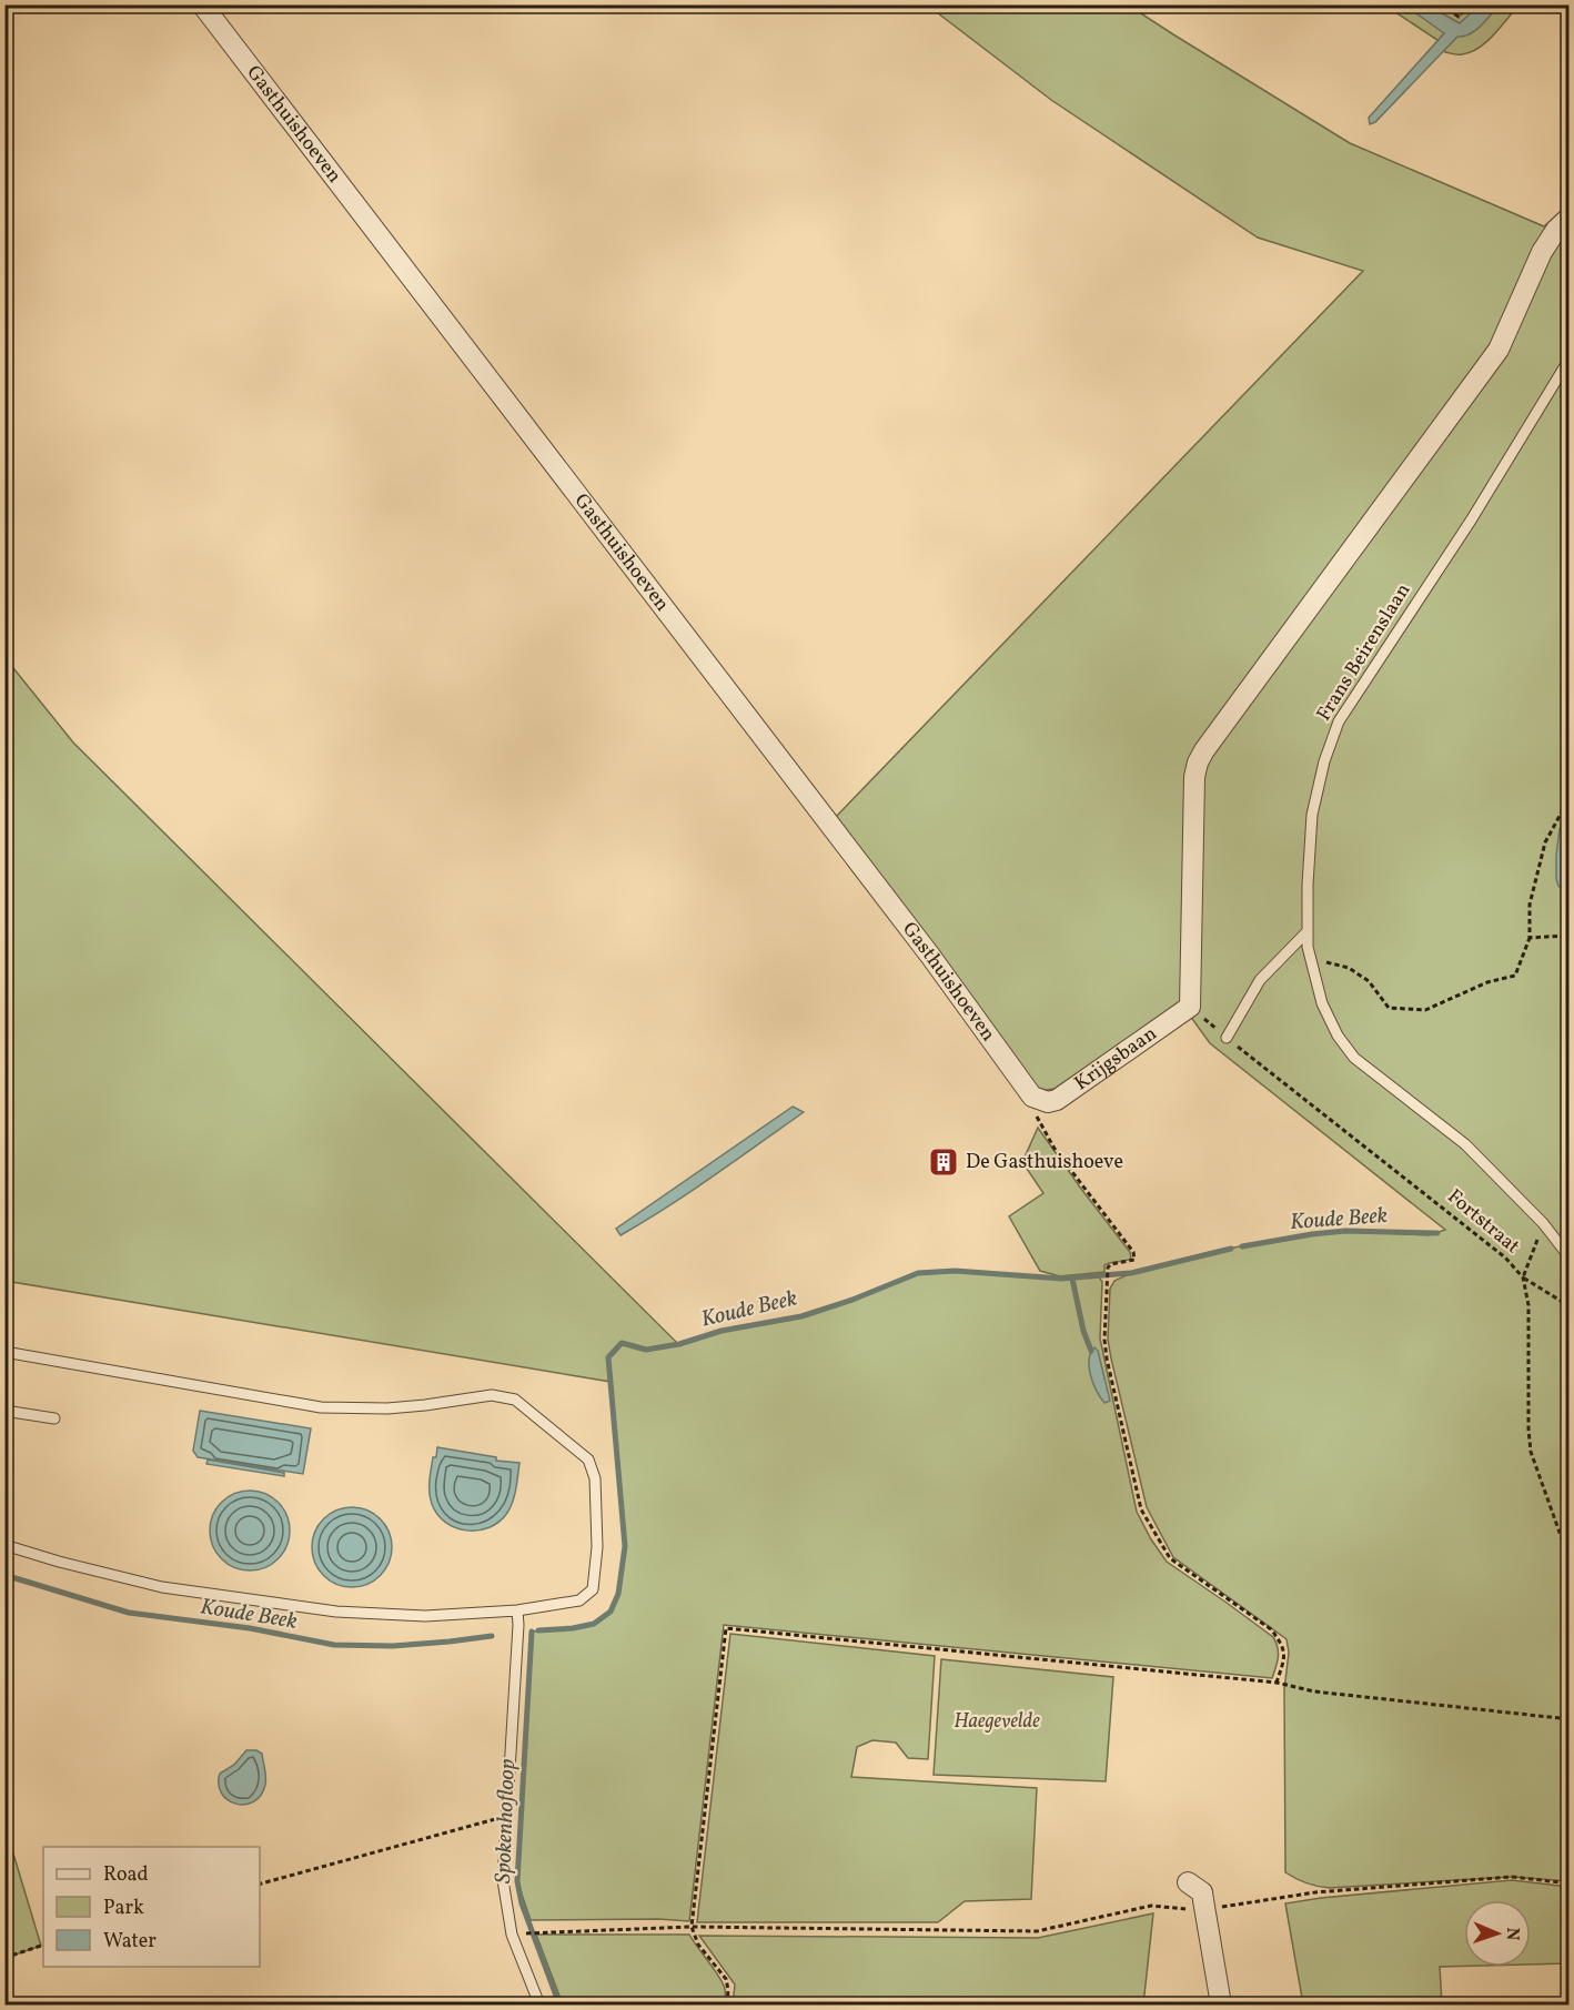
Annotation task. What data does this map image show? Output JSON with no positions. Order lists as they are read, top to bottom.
{
  "streets": {
    "street": ["Gasthuishoeven", "Krijgsbaan"],
    "lane": ["Frans Beirenslaan"],
    "path": ["Fortstraat"]
  },
  "crossings": [
    ["Gasthuishoeven", "Krijgsbaan"],
    ["Krijgsbaan", "Fortstraat"]
  ],
  "water": ["Koude Beek", "Spokenhofloop"],
  "parks": ["Haegevelde"],
  "places": {
    "building": ["De Gasthuishoeve"]
  },
  "legend": ["Road", "Park", "Water"],
  "north": "right"
}
